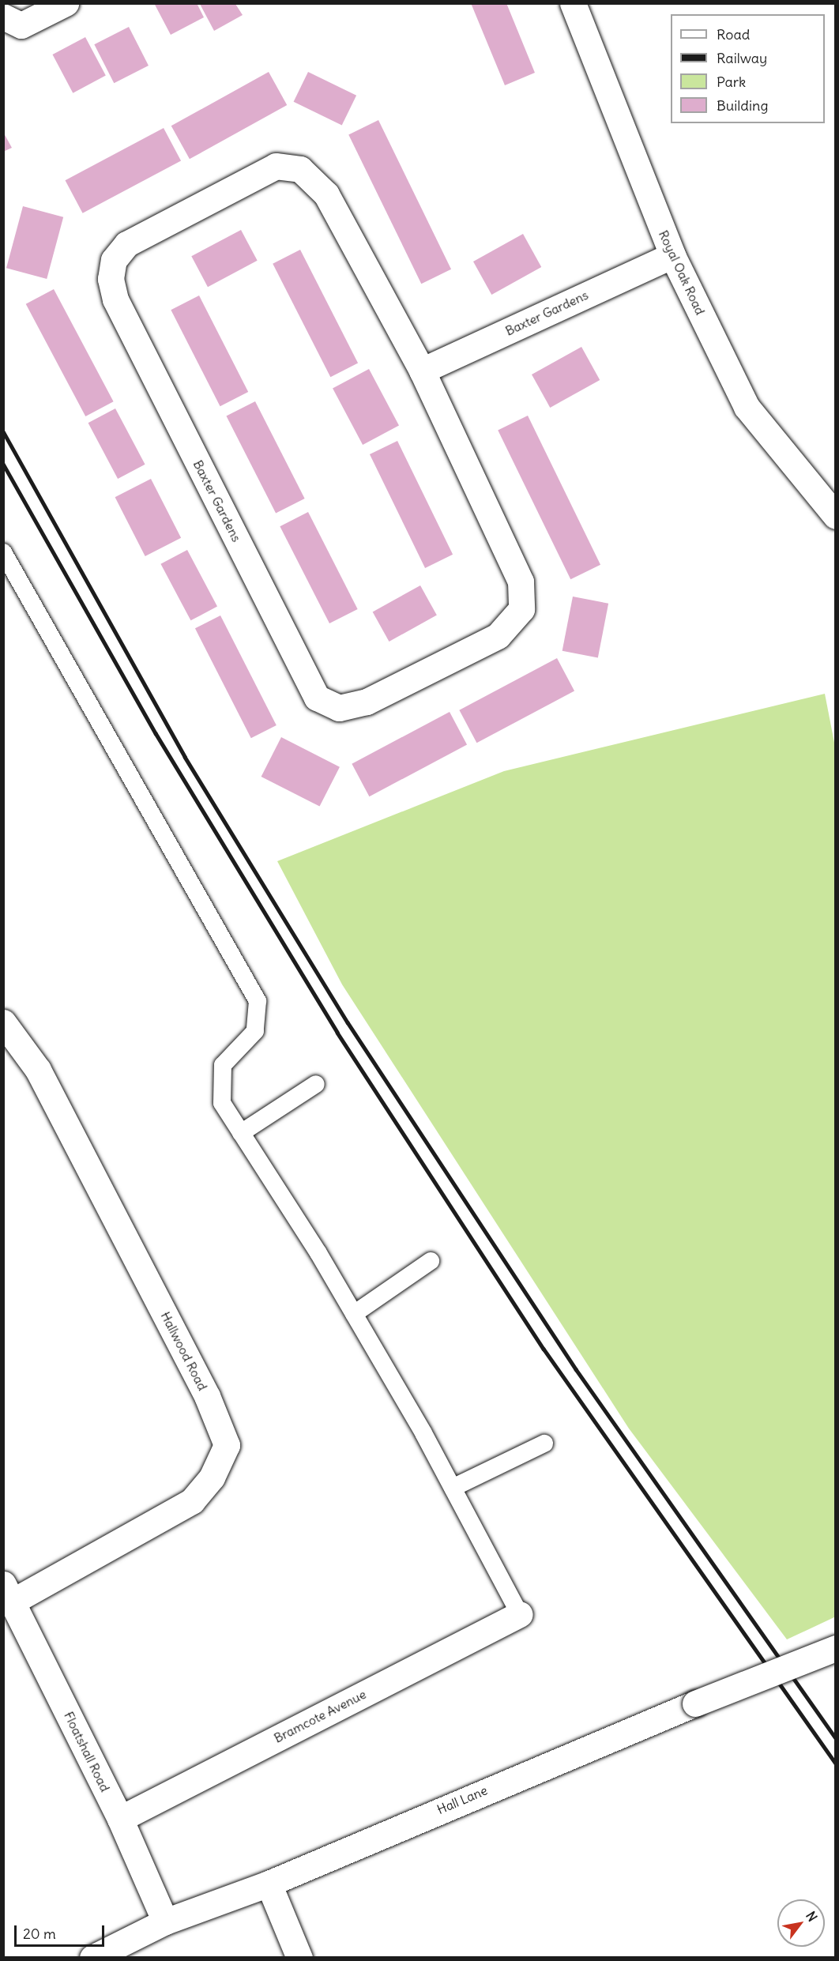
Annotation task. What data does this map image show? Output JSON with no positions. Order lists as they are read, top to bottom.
{
  "streets": {
    "street": [
      "Royal Oak Road",
      "Baxter Gardens",
      "Hallwood Road",
      "Bramcote Avenue",
      "Floatshall Road",
      "Hall Lane"
    ]
  },
  "crossings": [
    ["Royal Oak Road", "Baxter Gardens"],
    ["Hallwood Road", "Floatshall Road"],
    ["Bramcote Avenue", "Floatshall Road"],
    ["Floatshall Road", "Hall Lane"]
  ],
  "legend": [
    "Road",
    "Railway",
    "Park",
    "Building"
  ],
  "scale_bar": "20 m",
  "north": "top right"
}
